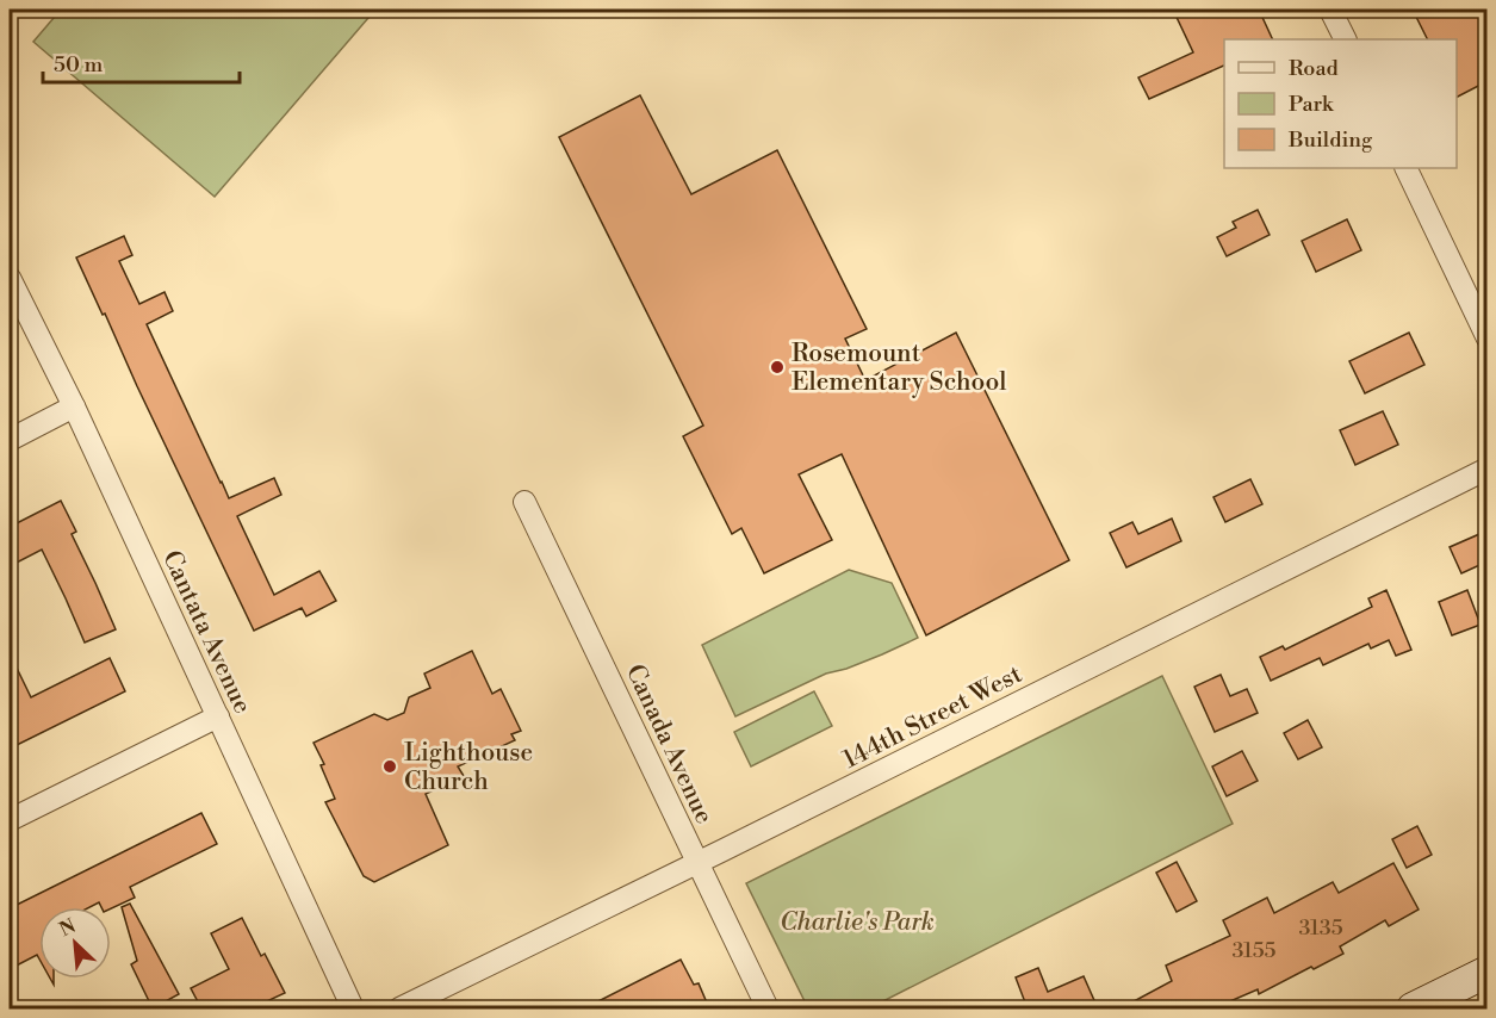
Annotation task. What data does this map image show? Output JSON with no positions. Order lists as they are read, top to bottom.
{
  "streets": {
    "street": ["Cantata Avenue", "144th Street West", "Canada Avenue"]
  },
  "crossings": [
    ["144th Street West", "Canada Avenue"]
  ],
  "parks": ["Charlie's Park"],
  "places": ["Rosemount Elementary School", "Lighthouse Church"],
  "house_numbers": ["3135", "3155"],
  "legend": ["Road", "Park", "Building"],
  "scale_bar": "50 m",
  "north": "top left"
}
